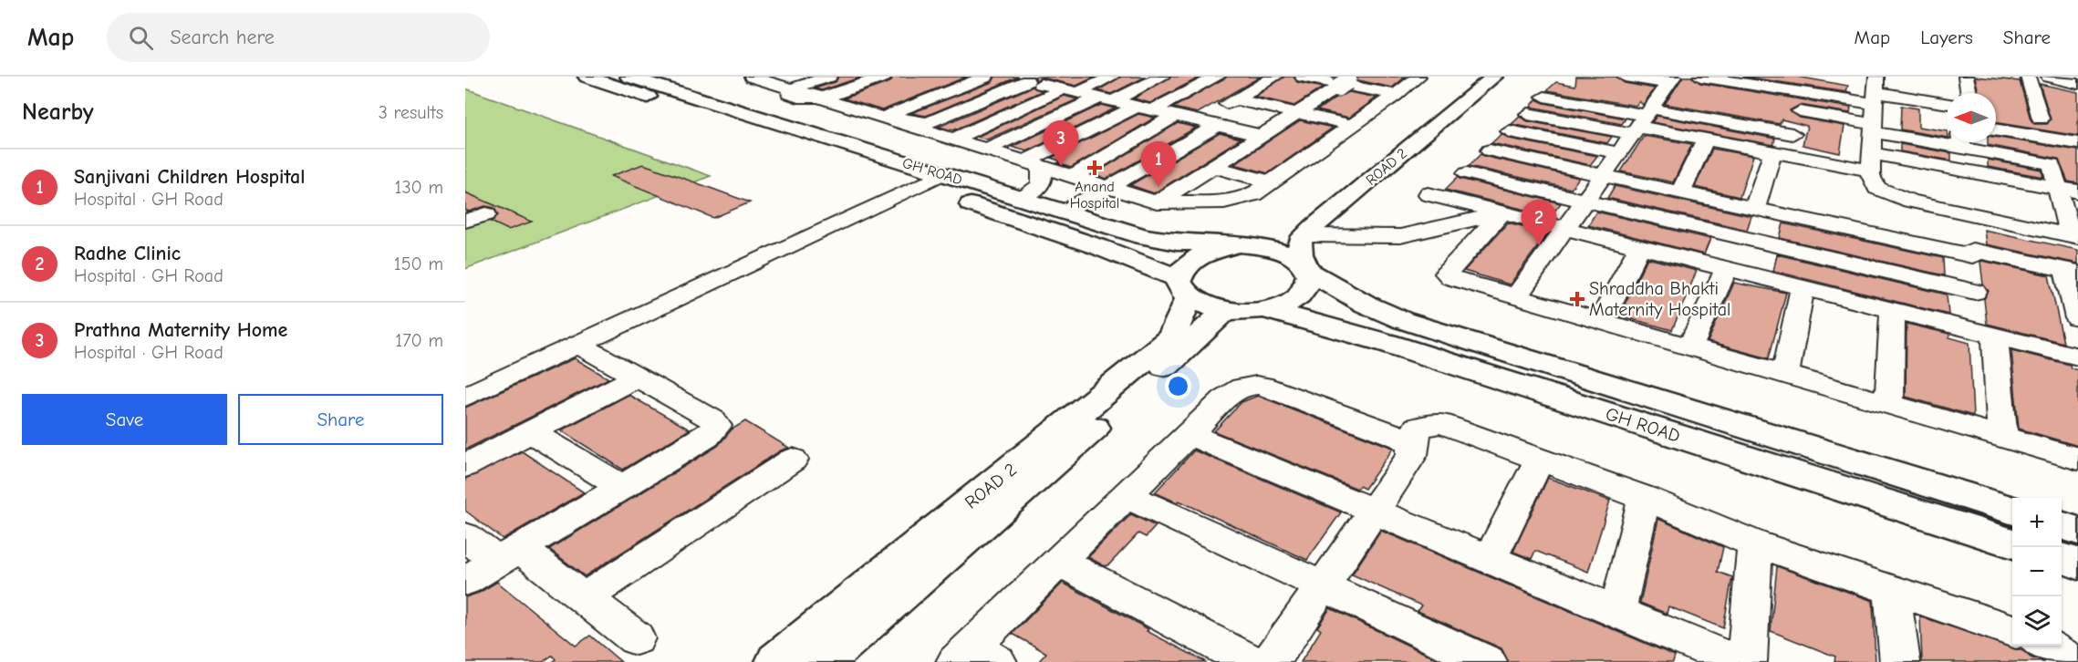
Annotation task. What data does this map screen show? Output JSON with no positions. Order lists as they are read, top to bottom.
{
  "streets": {
    "main road": ["ROAD 2", "GH ROAD"]
  },
  "crossings": [
    ["ROAD 2", "GH ROAD"]
  ],
  "places": {
    "health": ["Anand Hospital", "Shraddha Bhakti Maternity Hospital"]
  },
  "north": "left",
  "page": {
    "header": "Map",
    "search": "Search here",
    "nav": ["Map", "Layers", "Share"],
    "heading": ["Nearby", "3 results"],
    "pins": ["3", "1", "2"],
    "list": [
      {
        "mark": "1",
        "name": "Sanjivani Children Hospital",
        "note": "Hospital · GH Road",
        "value": "130 m"
      },
      {
        "mark": "2",
        "name": "Radhe Clinic",
        "note": "Hospital · GH Road",
        "value": "150 m"
      },
      {
        "mark": "3",
        "name": "Prathna Maternity Home",
        "note": "Hospital · GH Road",
        "value": "170 m"
      }
    ],
    "buttons": ["Save", "Share"],
    "map_buttons": ["+", "−"]
  }
}
